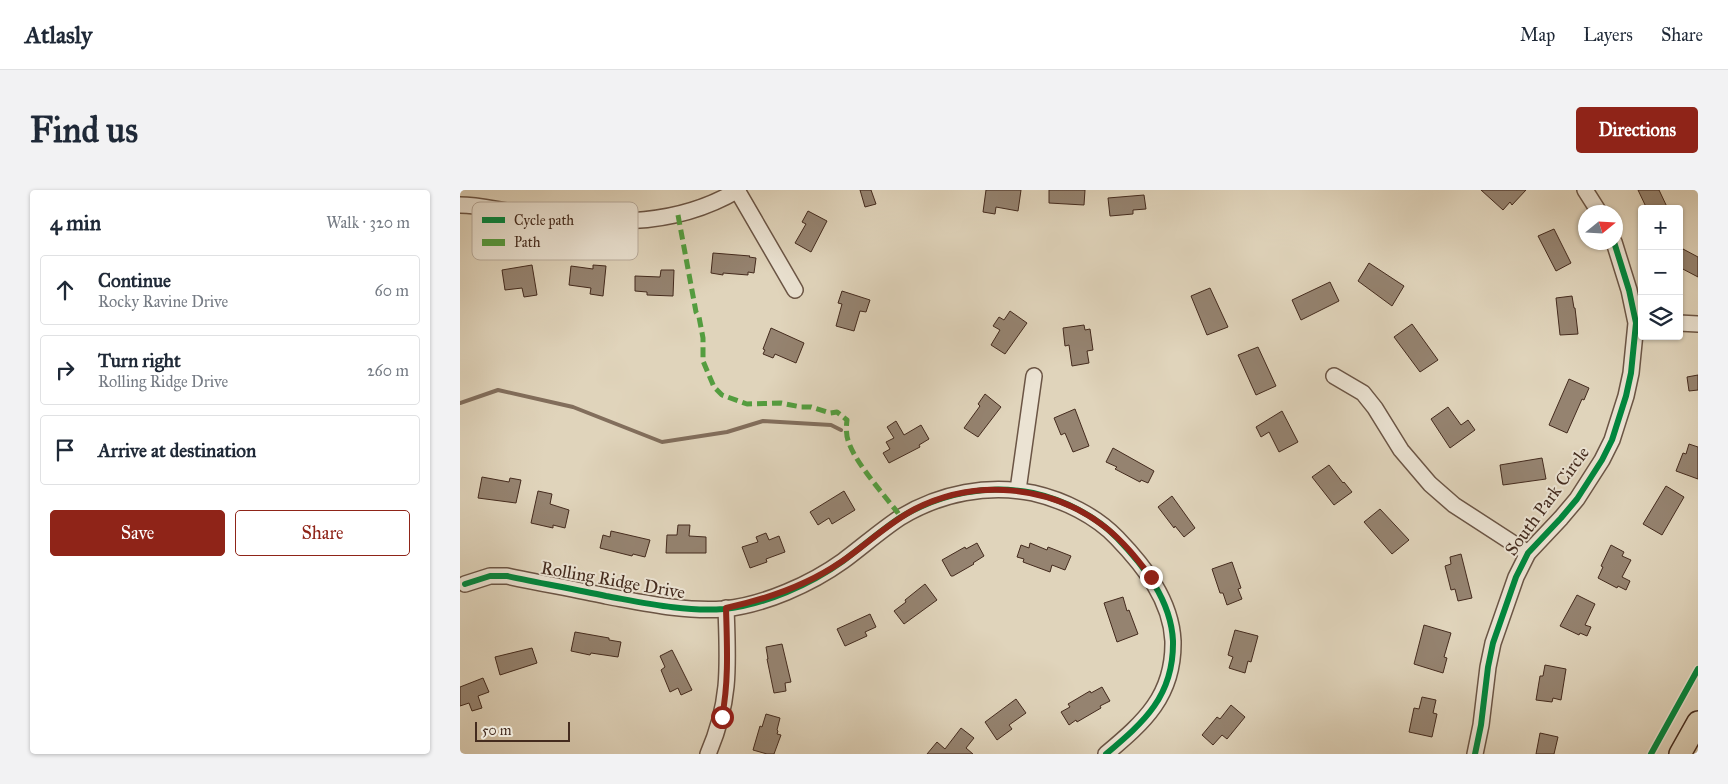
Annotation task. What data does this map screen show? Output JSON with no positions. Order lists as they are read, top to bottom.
{
  "streets": {
    "street": ["South Park Circle", "Rolling Ridge Drive"]
  },
  "legend": ["Cycle path", "Path"],
  "scale_bar": "50 m",
  "north": "right",
  "page": {
    "header": "Atlasly",
    "nav": ["Map", "Layers", "Share"],
    "buttons": [
      "Directions",
      ["Save", "Share"]
    ],
    "title": "Find us",
    "heading": ["4 min", "Walk · 320 m"],
    "map_buttons": ["+", "−"],
    "list": [
      ["Continue", "Rocky Ravine Drive", "60 m"],
      ["Turn right", "Rolling Ridge Drive", "260 m"],
      "Arrive at destination"
    ],
    "scale": "50 m"
  }
}
